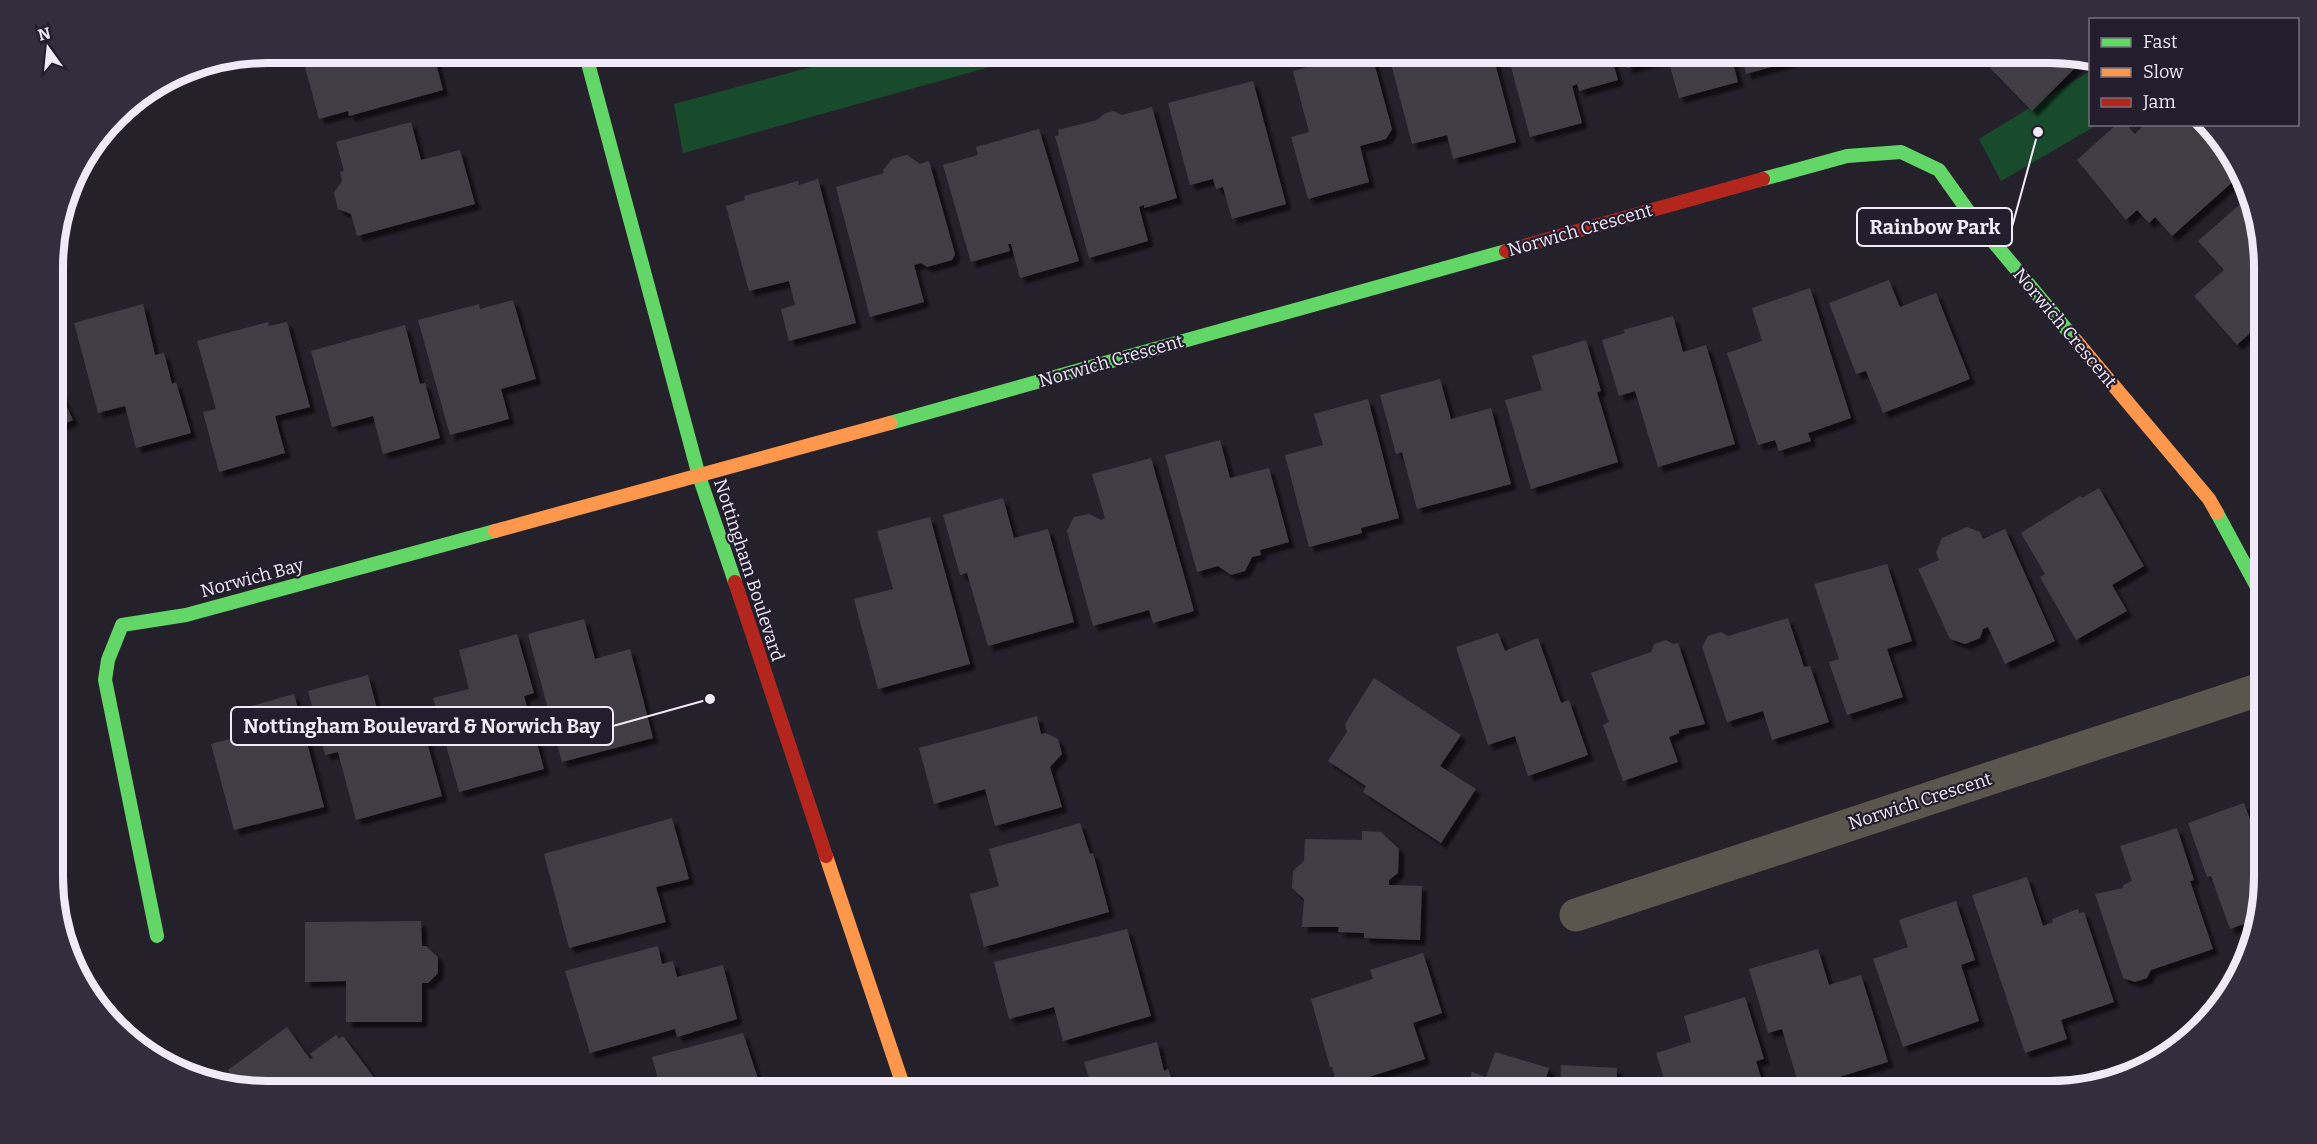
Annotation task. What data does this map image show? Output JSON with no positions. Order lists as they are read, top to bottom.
{
  "streets": {
    "street": ["Norwich Crescent", "Nottingham Boulevard", "Norwich Bay"]
  },
  "crossings": [
    ["Norwich Crescent", "Nottingham Boulevard"],
    ["Norwich Crescent", "Norwich Bay"],
    ["Nottingham Boulevard", "Norwich Bay"]
  ],
  "places": ["Rainbow Park", "Nottingham Boulevard & Norwich Bay"],
  "legend": ["Fast", "Slow", "Jam"],
  "north": "top"
}
